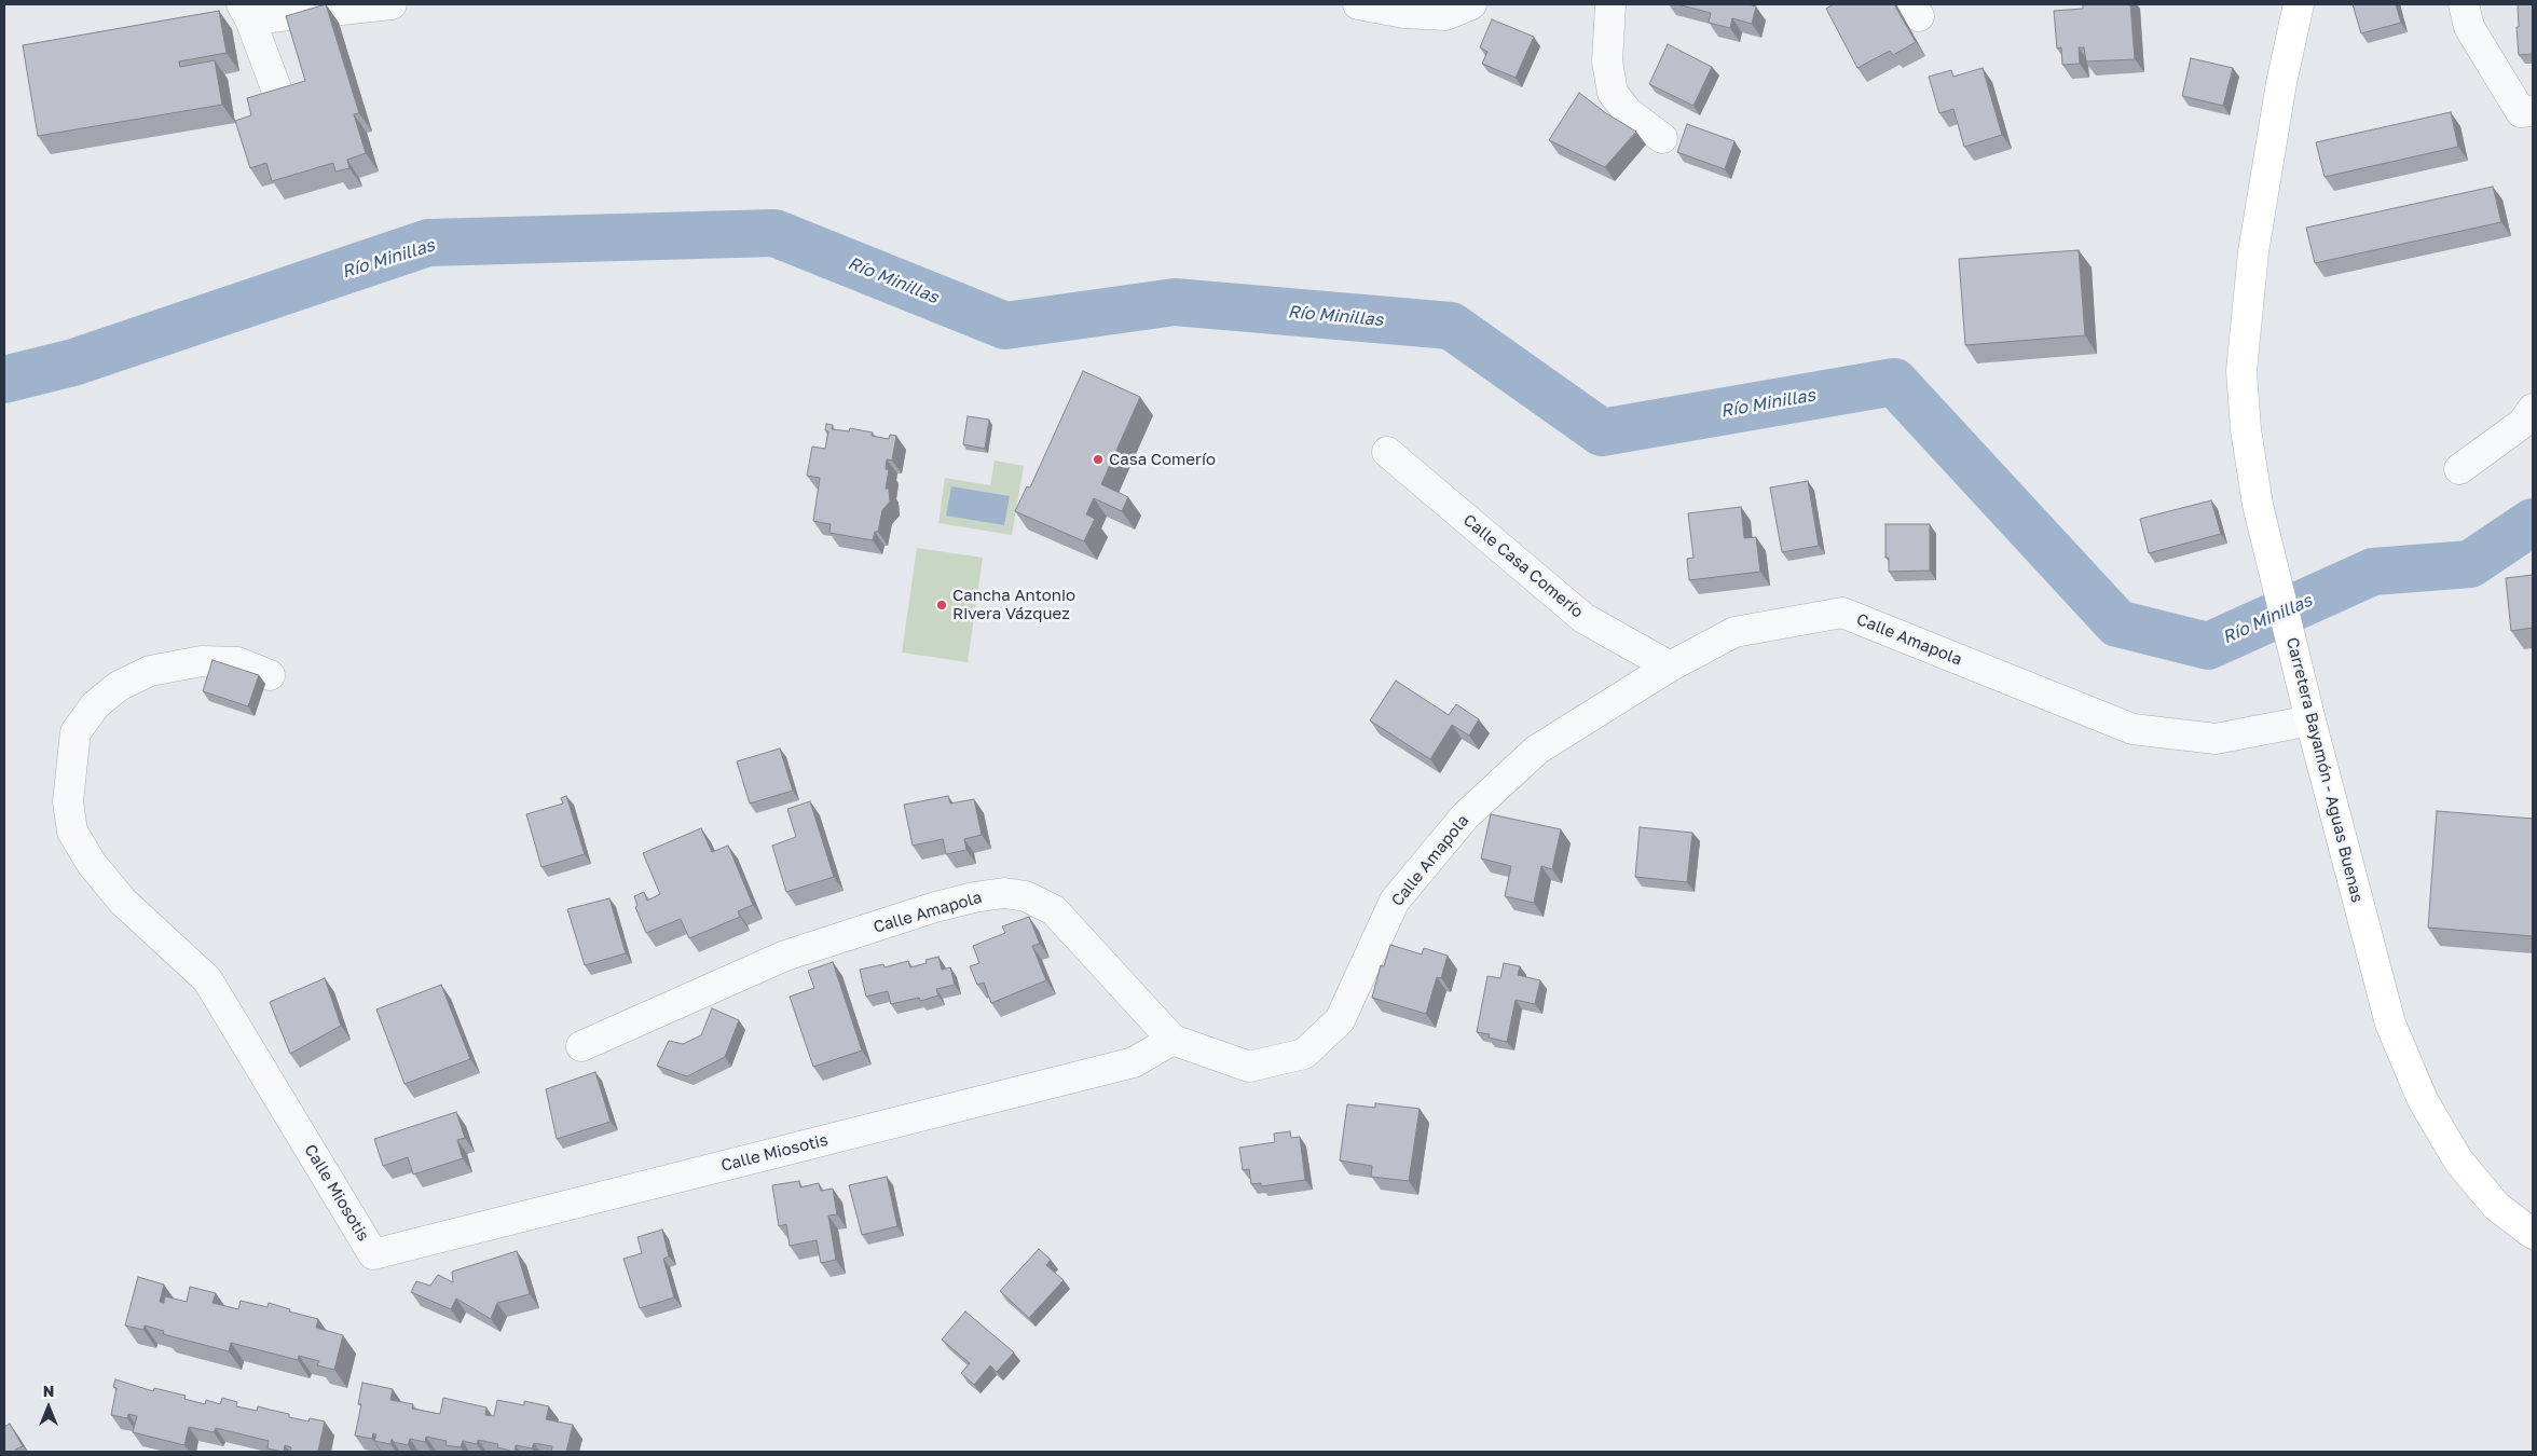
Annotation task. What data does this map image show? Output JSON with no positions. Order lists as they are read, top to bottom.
{
  "streets": {
    "street": [
      "Calle Casa Comerío",
      "Calle Amapola",
      "Carretera Bayamón - Aguas Buenas",
      "Calle Miosotis"
    ]
  },
  "crossings": [
    ["Calle Casa Comerío", "Calle Amapola"],
    ["Calle Amapola", "Carretera Bayamón - Aguas Buenas"],
    ["Calle Amapola", "Calle Miosotis"]
  ],
  "water": ["Río Minillas"],
  "places": ["Casa Comerío", "Cancha Antonio Rivera Vázquez"],
  "north": "top"
}
